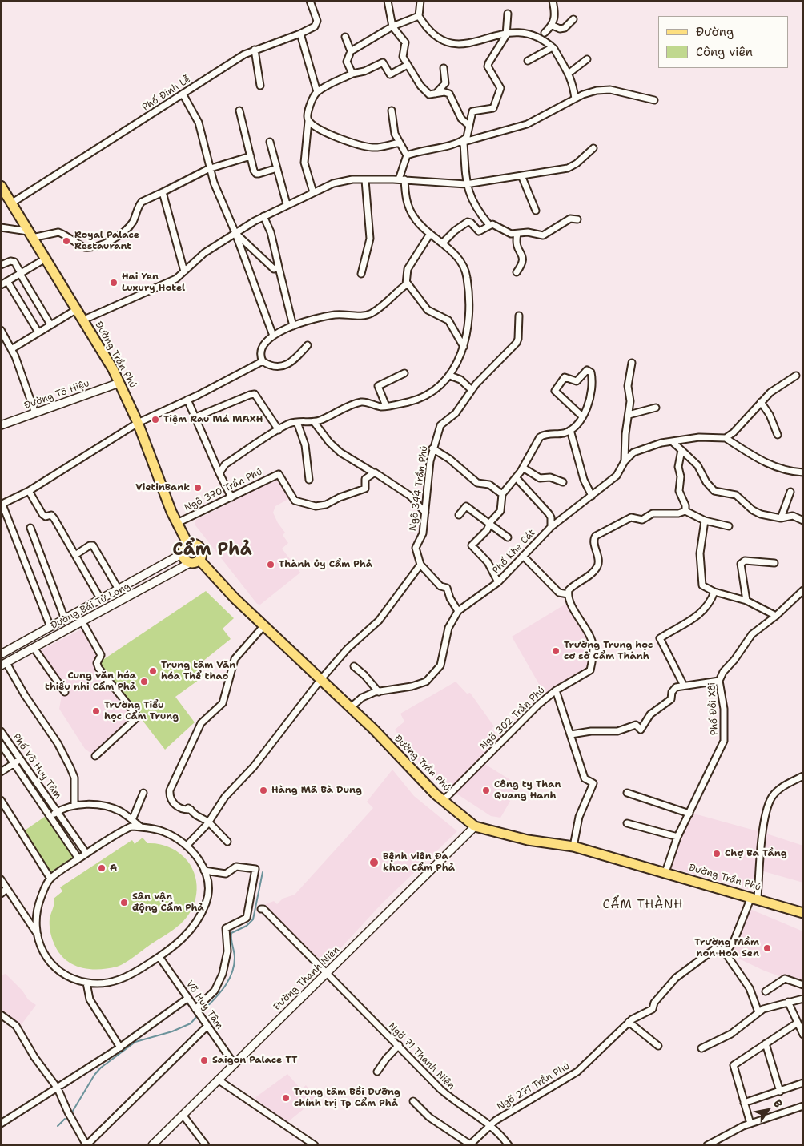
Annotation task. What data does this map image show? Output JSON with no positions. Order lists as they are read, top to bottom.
{
  "streets": {
    "main road": ["Đường Trần Phú"],
    "street": [
      "Phố Đinh Lễ",
      "Đường Tô Hiệu",
      "Ngõ 344 Trần Phú",
      "Ngõ 370 Trần Phú",
      "Phố Khe Cát",
      "Đường Bái Tử Long",
      "Phố Đồi Xôi",
      "Ngõ 302 Trần Phú",
      "Phố Võ Huy Tâm",
      "Đường Thanh Niên",
      "Võ Huy Tâm",
      "Ngõ 71 Thanh Niên",
      "Ngõ 271 Trần Phú"
    ]
  },
  "crossings": [
    ["Phố Đinh Lễ", "Đường Trần Phú"],
    ["Đường Trần Phú", "Đường Tô Hiệu"],
    ["Đường Trần Phú", "Ngõ 370 Trần Phú"],
    ["Đường Trần Phú", "Phố Khe Cát"],
    ["Đường Trần Phú", "Đường Bái Tử Long"],
    ["Đường Trần Phú", "Phố Đồi Xôi"],
    ["Đường Trần Phú", "Ngõ 302 Trần Phú"],
    ["Đường Trần Phú", "Đường Thanh Niên"],
    ["Đường Trần Phú", "Ngõ 271 Trần Phú"],
    ["Phố Võ Huy Tâm", "Võ Huy Tâm"],
    ["Đường Thanh Niên", "Võ Huy Tâm"],
    ["Đường Thanh Niên", "Ngõ 71 Thanh Niên"],
    ["Ngõ 71 Thanh Niên", "Ngõ 271 Trần Phú"]
  ],
  "districts": ["Cẩm Phả", "CẨM THÀNH"],
  "places": [
    "Royal Palace Restaurant",
    "Hai Yen Luxury Hotel",
    "Tiệm Rau Má MAXH",
    "VietinBank",
    "Thành ủy Cẩm Phả",
    "Trường Trung học cơ sở Cẩm Thành",
    "Trung tâm Văn hóa Thể thao",
    "Cung văn hóa thiếu nhi Cẩm Phả",
    "Trường Tiểu học Cẩm Trung",
    "Hàng Mã Bà Dung",
    "Công ty Than Quang Hanh",
    "Chợ Ba Tầng",
    "Bệnh viện Đa khoa Cẩm Phả",
    "A",
    "Sân vận động Cẩm Phả",
    "Trường Mầm non Hoa Sen",
    "Saigon Palace TT",
    "Trung tâm Bồi Dưỡng chính trị Tp Cẩm Phả"
  ],
  "legend": ["Đường", "Công viên"],
  "north": "top right"
}
